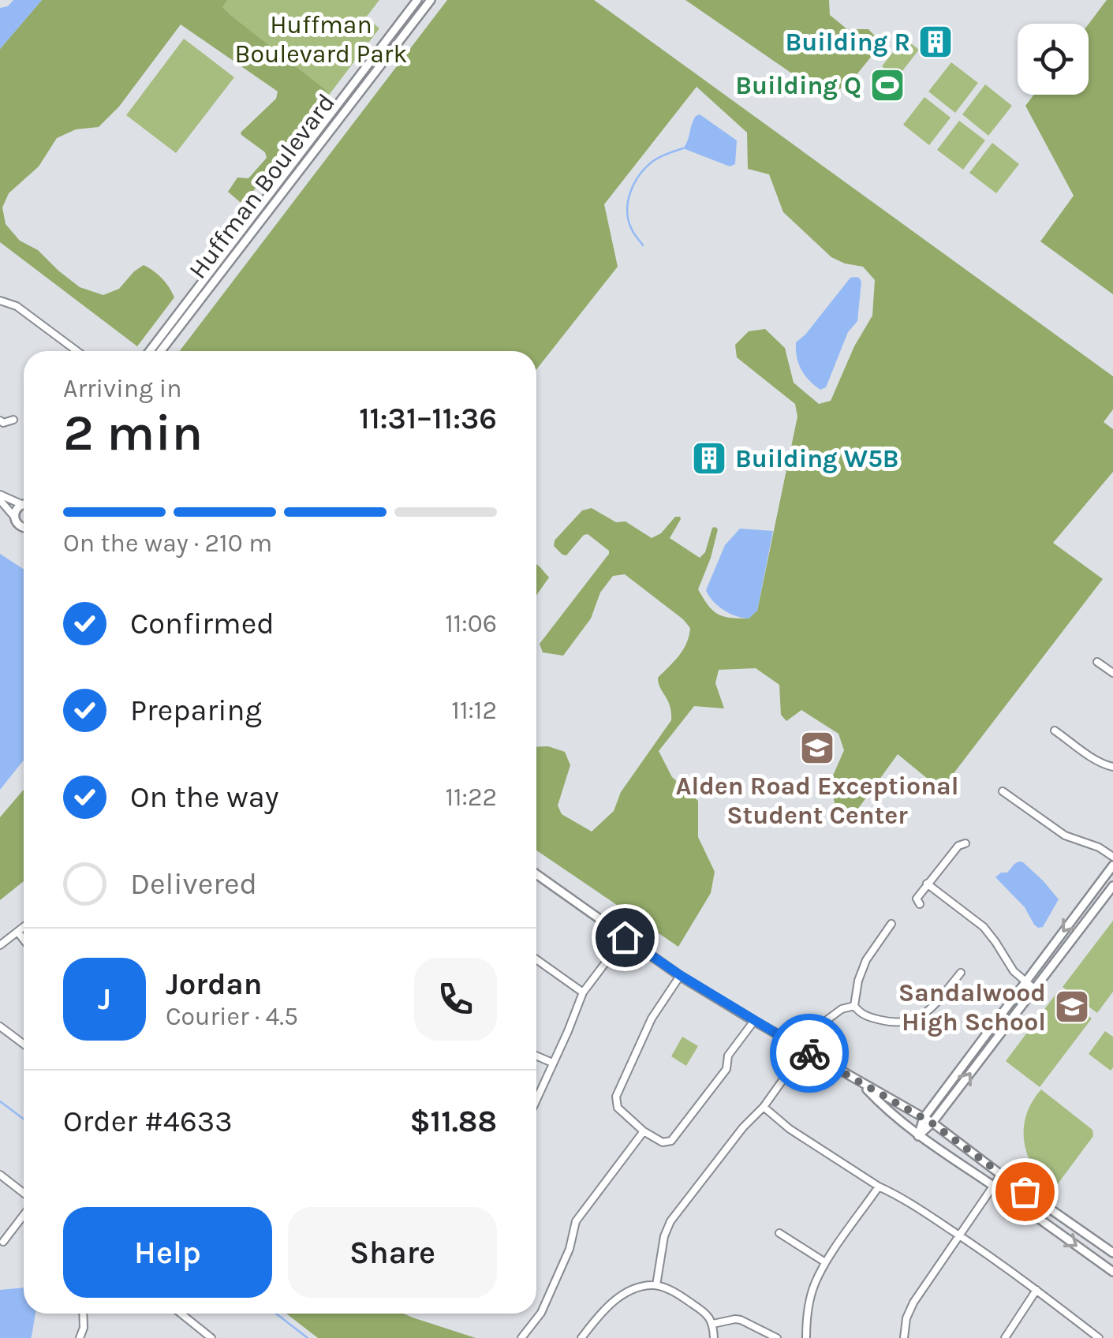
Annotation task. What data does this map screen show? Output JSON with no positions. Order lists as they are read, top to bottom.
{
  "streets": {
    "street": ["Huffman Boulevard"]
  },
  "parks": ["Huffman Boulevard Park"],
  "places": {
    "building": ["Building R", "Building W5B"],
    "sports": ["Building Q"],
    "school or university": ["Alden Road Exceptional Student Center", "Sandalwood High School"]
  },
  "page": {
    "heading": ["2 min", "Arriving in", "11:31–11:36"],
    "panel": [
      "Jordan",
      "Courier · 4.5",
      "Order #4633",
      "$11.88"
    ],
    "bar": "On the way · 210 m",
    "list": [
      ["Confirmed", "11:06"],
      ["Preparing", "11:12"],
      ["On the way", "11:22"],
      "Delivered"
    ],
    "round": "J",
    "buttons": ["Help", "Share"]
  }
}
